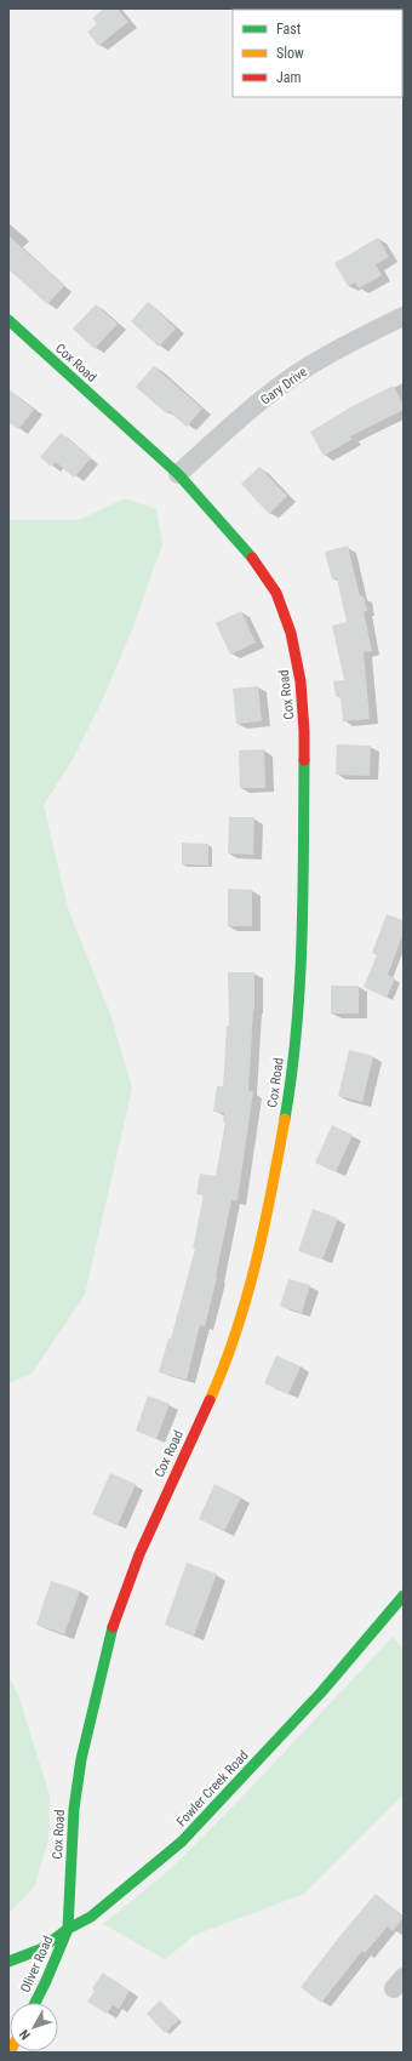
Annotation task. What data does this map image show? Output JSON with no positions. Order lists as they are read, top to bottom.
{
  "streets": {
    "street": [
      "Cox Road",
      "Gary Drive",
      "Fowler Creek Road",
      "Oliver Road"
    ]
  },
  "crossings": [
    ["Cox Road", "Gary Drive"],
    ["Cox Road", "Fowler Creek Road"],
    ["Cox Road", "Oliver Road"],
    ["Fowler Creek Road", "Oliver Road"]
  ],
  "legend": ["Fast", "Slow", "Jam"],
  "north": "bottom left"
}
